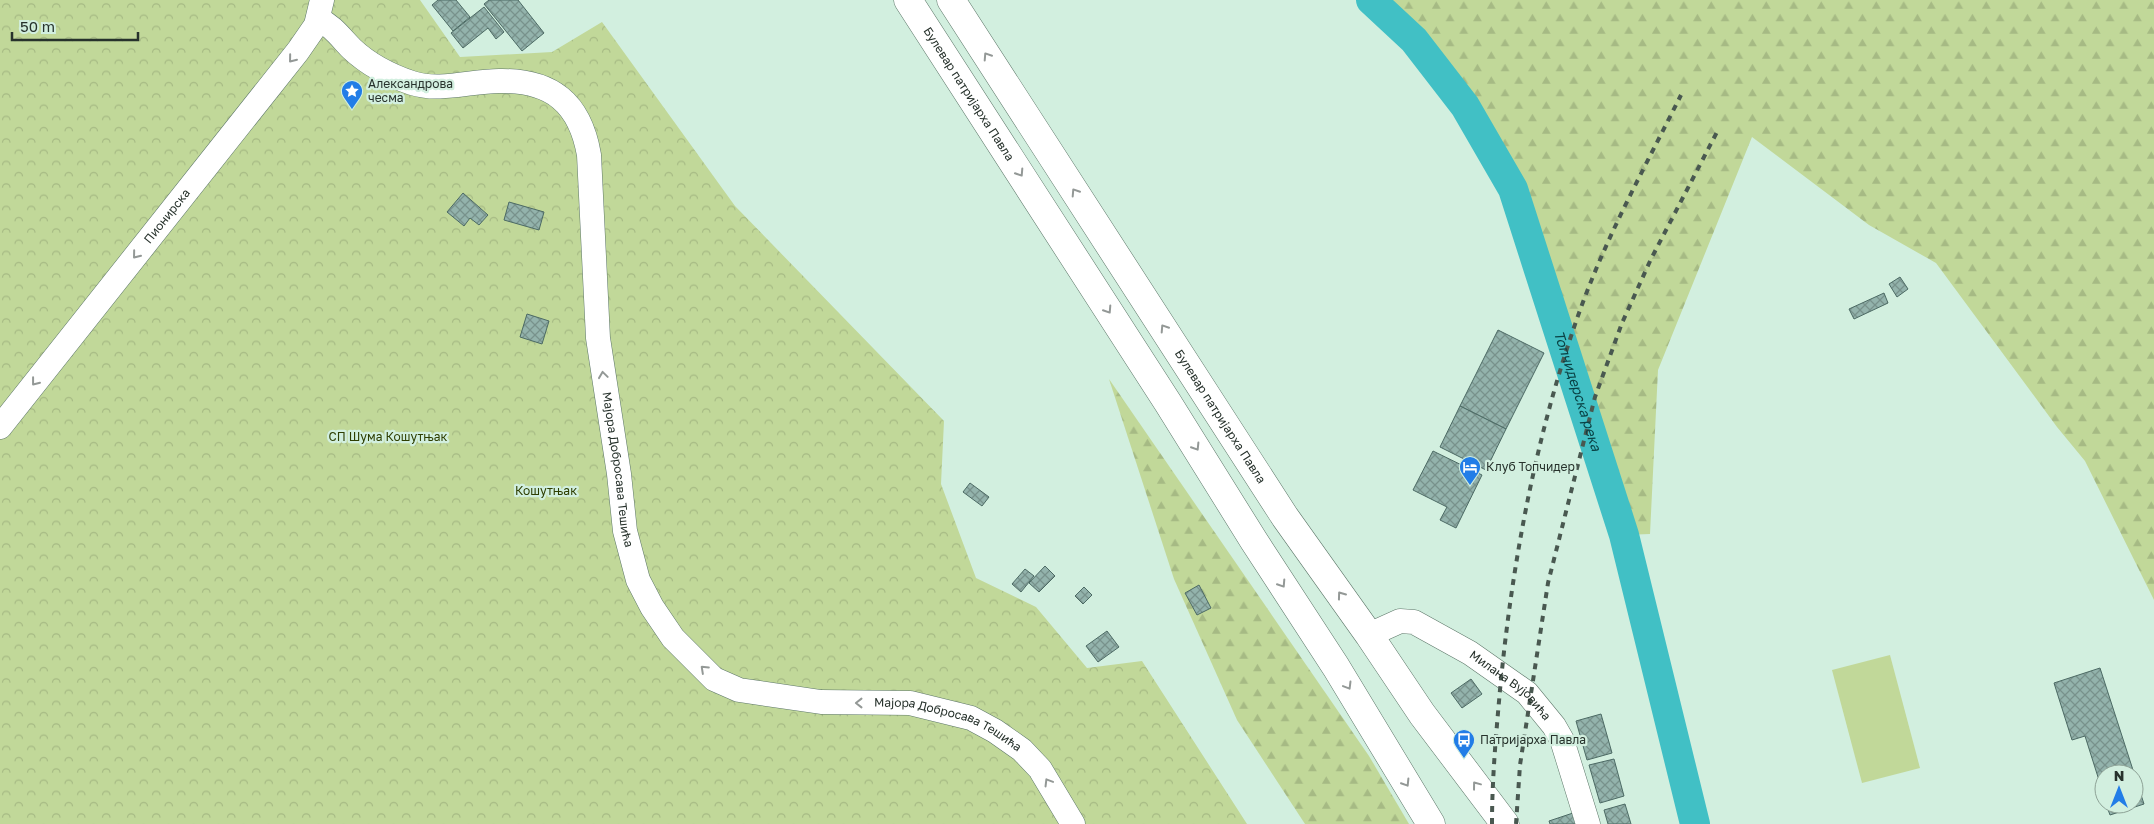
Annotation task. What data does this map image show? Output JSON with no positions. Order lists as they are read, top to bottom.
{
  "streets": {
    "main road": ["Булевар патријарха Павла"],
    "street": ["Пионирска", "Мајора Добросава Тешића", "Милана Вујовића"]
  },
  "crossings": [
    ["Булевар патријарха Павла", "Милана Вујовића"],
    ["Пионирска", "Мајора Добросава Тешића"]
  ],
  "one_way": ["Пионирска", "Мајора Добросава Тешића"],
  "water": ["Топчидерска река"],
  "parks": ["СП Шума Кошутњак", "Кошутњак"],
  "places": {
    "place": ["Александрова чесма"],
    "hotel": ["Клуб Топчидер"],
    "bus stop": ["Патријарха Павла"]
  },
  "scale_bar": "50 m",
  "north": "top"
}
